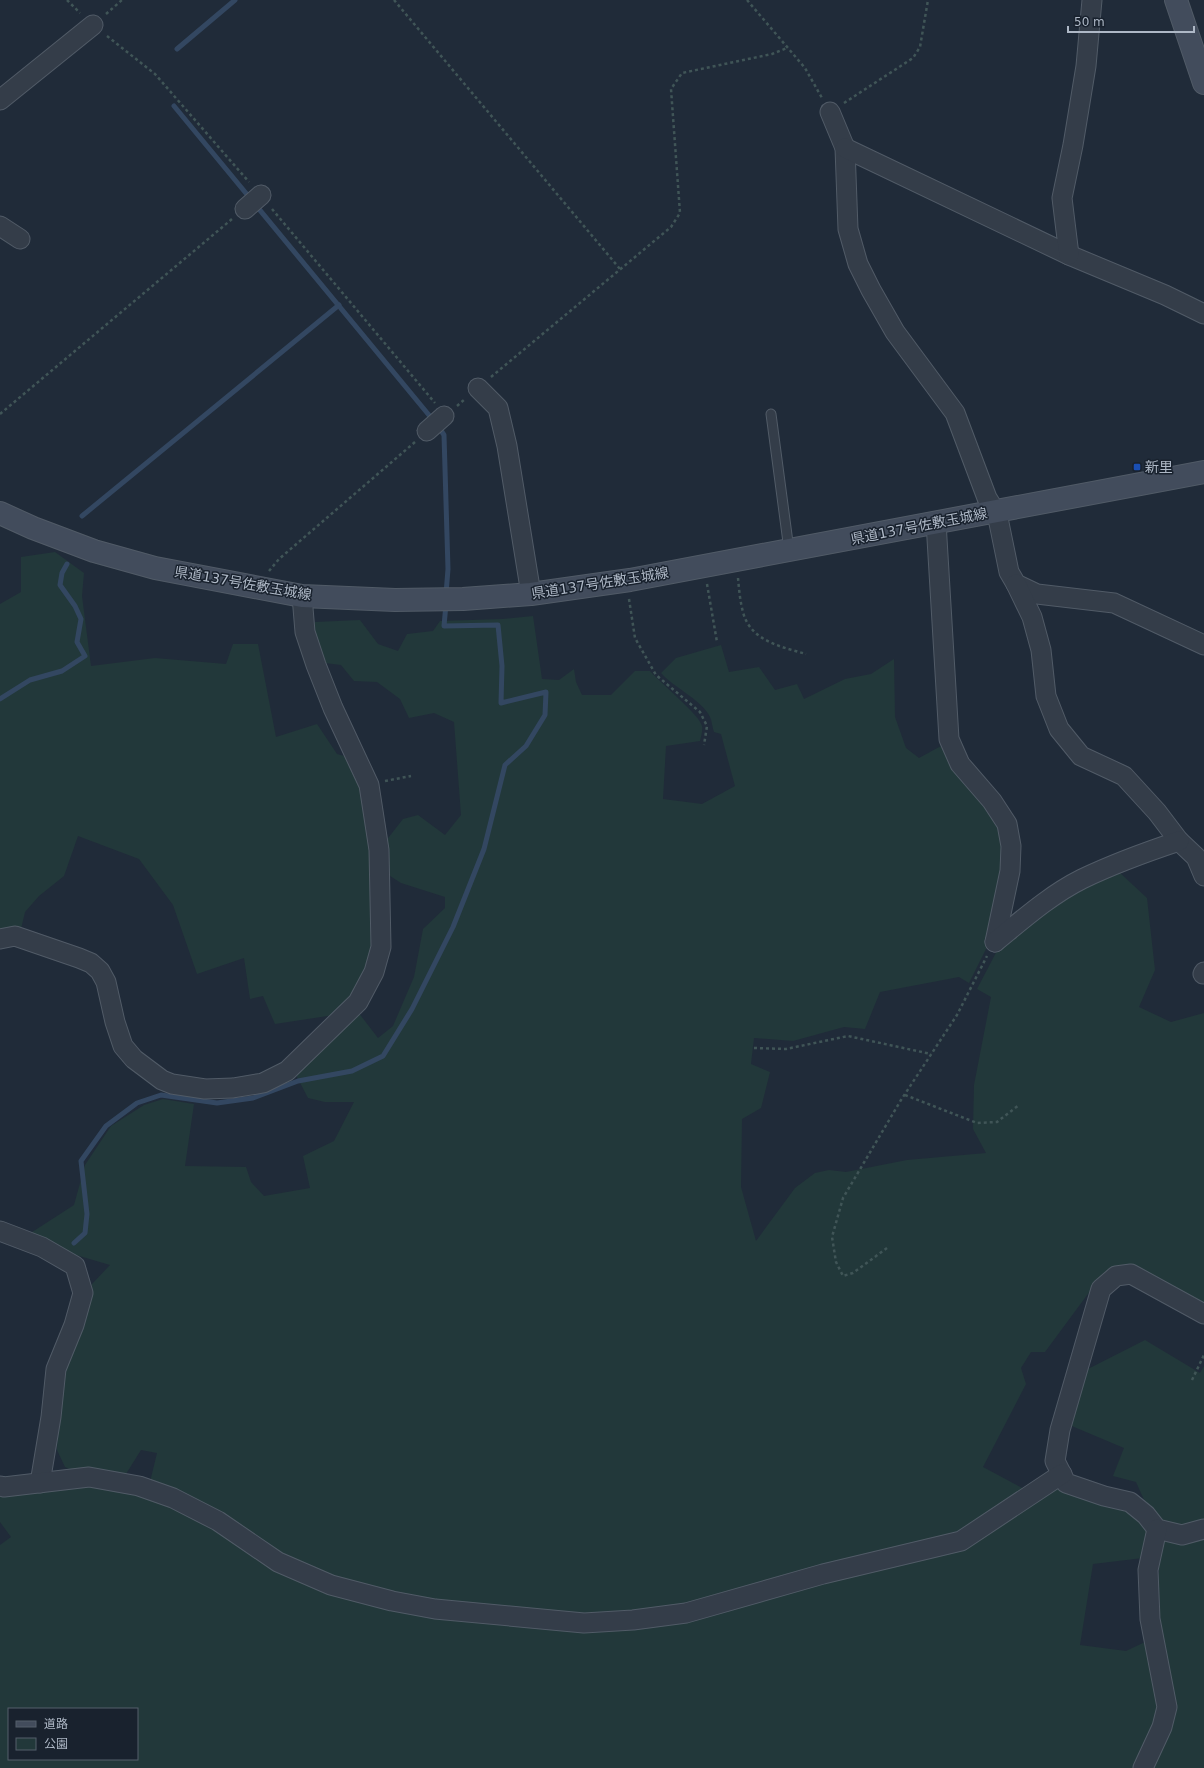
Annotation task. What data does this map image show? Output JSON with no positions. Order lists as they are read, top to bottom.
{
  "streets": {
    "main road": ["県道137号佐敷玉城線"]
  },
  "places": {
    "transit": ["新里"]
  },
  "legend": ["道路", "公園"],
  "scale_bar": "50 m"
}
